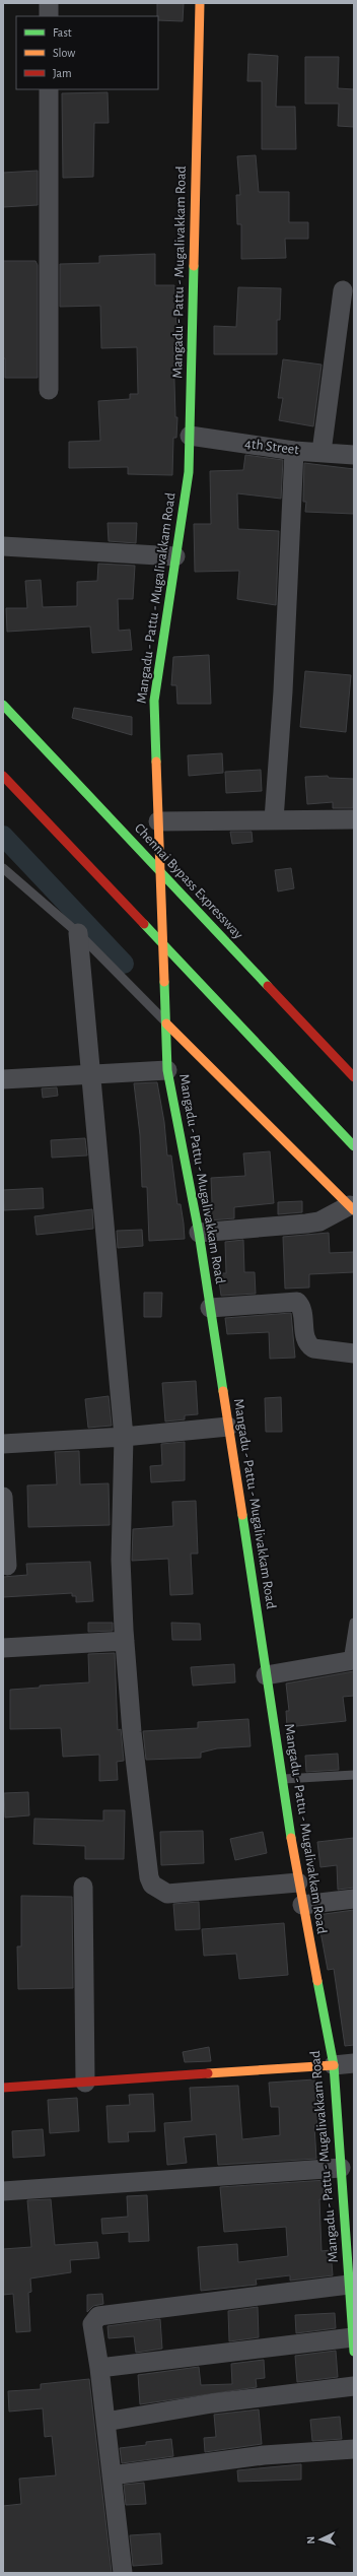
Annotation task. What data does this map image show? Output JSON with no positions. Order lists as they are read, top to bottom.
{
  "streets": {
    "main road": ["Mangadu - Pattu - Mugalivakkam Road", "Chennai Bypass Expressway"],
    "street": ["4th Street"]
  },
  "crossings": [
    ["Mangadu - Pattu - Mugalivakkam Road", "4th Street"]
  ],
  "legend": ["Fast", "Slow", "Jam"],
  "north": "left"
}
